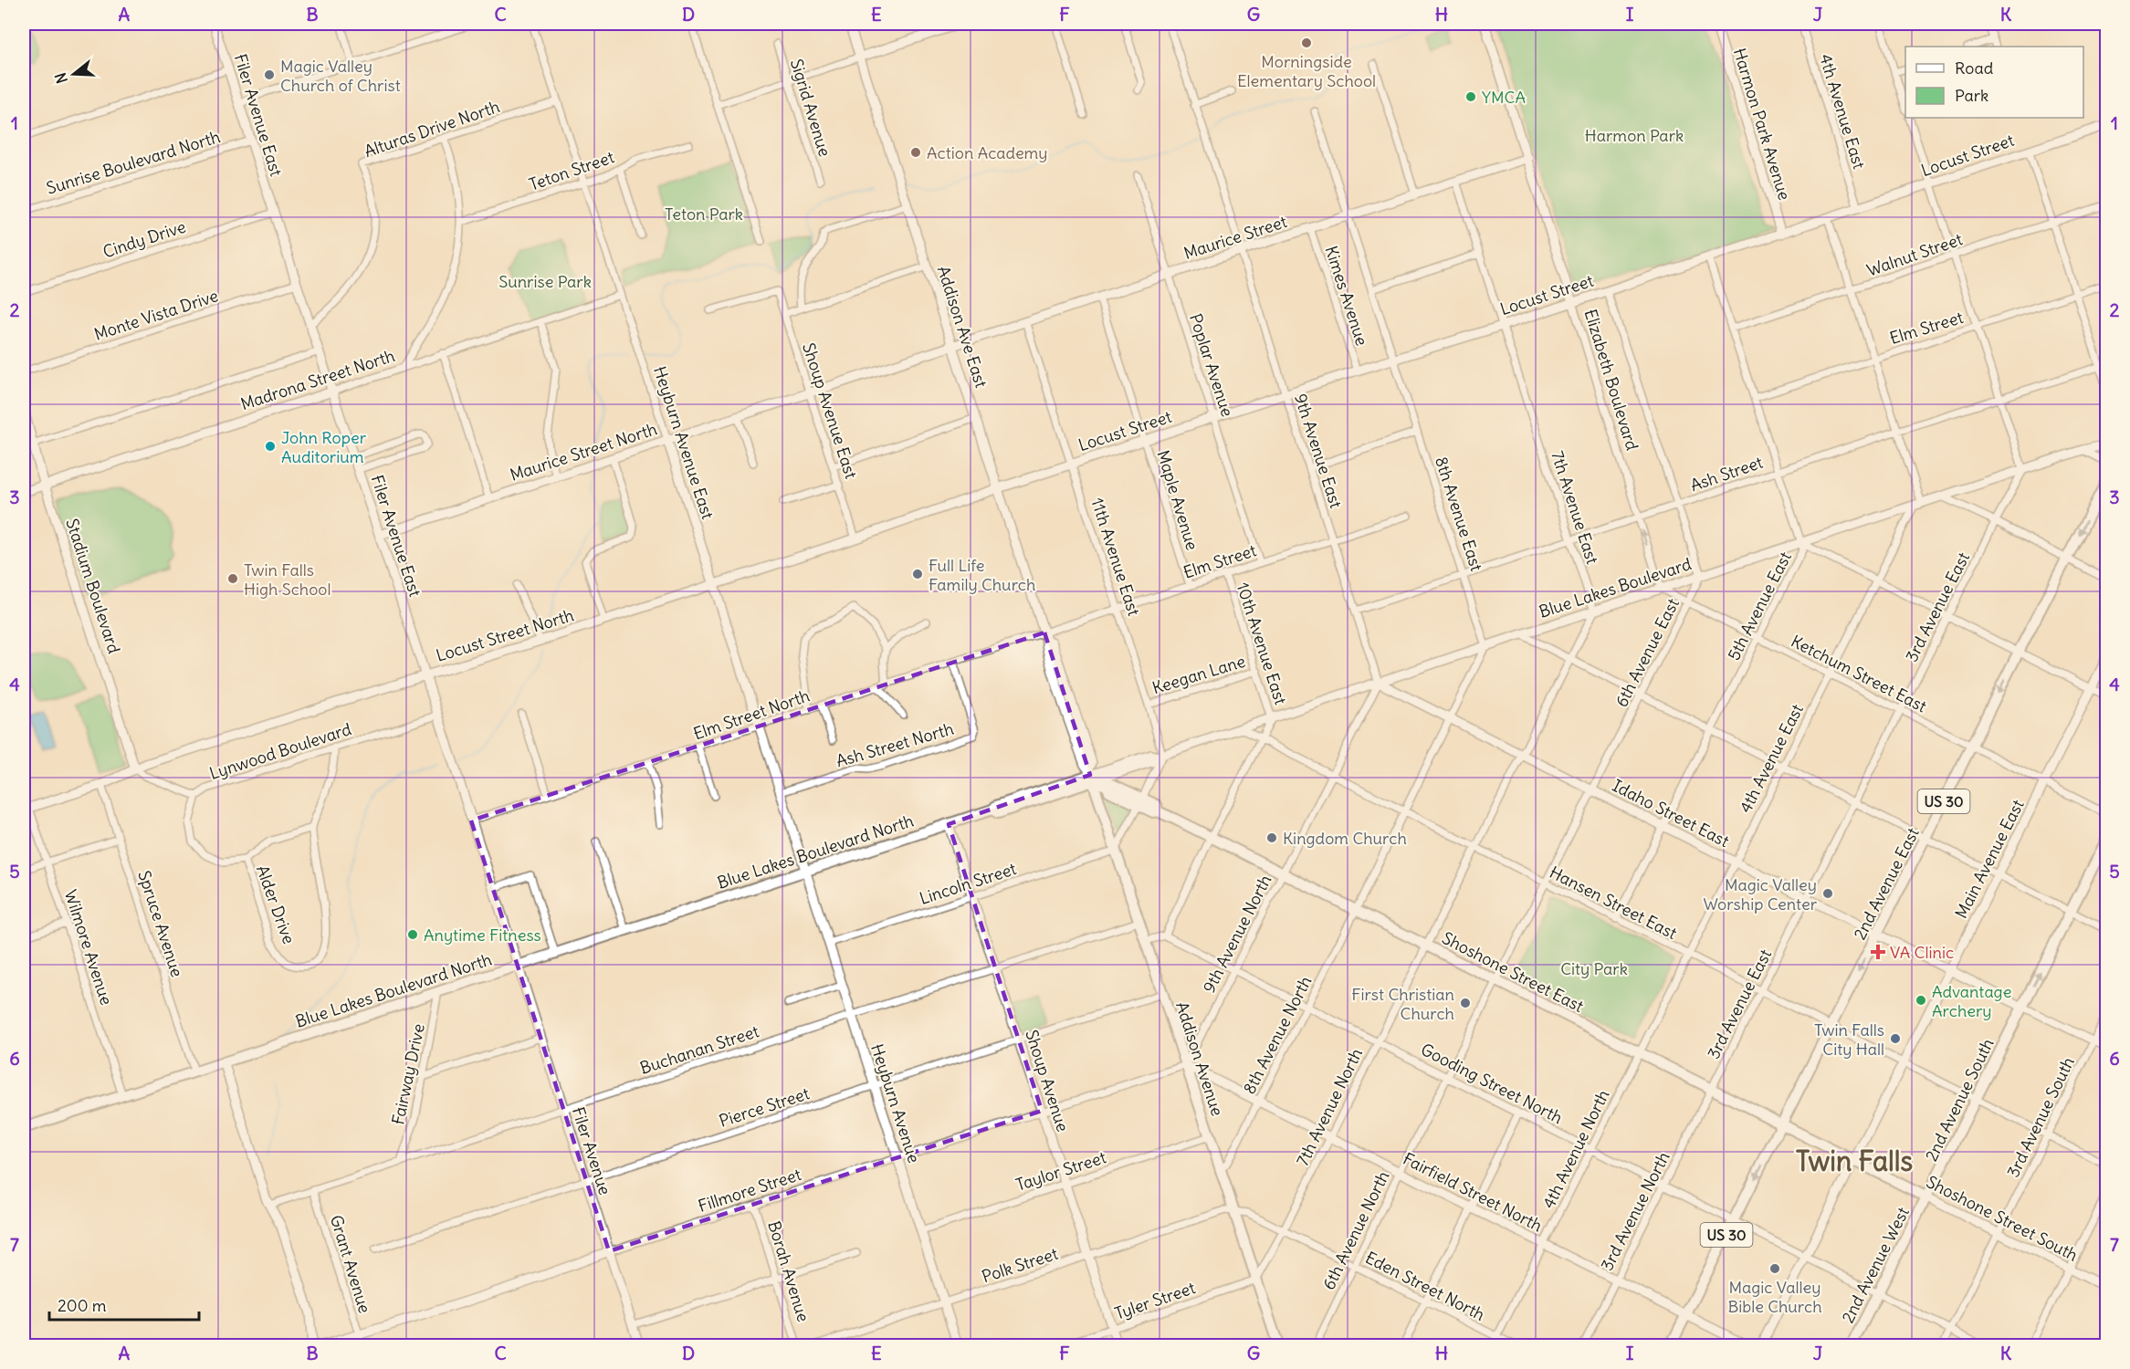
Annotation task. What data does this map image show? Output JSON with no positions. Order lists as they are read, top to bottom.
{
  "streets": {
    "main road": [
      "US 30",
      "Blue Lakes Boulevard North",
      "2nd Avenue East",
      "Shoshone Street East",
      "Addison Avenue",
      "2nd Avenue South",
      "Shoshone Street South",
      "2nd Avenue West"
    ],
    "street": [
      "Sigrid Avenue",
      "4th Avenue East",
      "Filer Avenue East",
      "Harmon Park Avenue",
      "Alturas Drive North",
      "Locust Street",
      "Sunrise Boulevard North",
      "Teton Street",
      "Maurice Street",
      "Cindy Drive",
      "Walnut Street",
      "Kimes Avenue",
      "Monte Vista Drive",
      "Addison Ave East",
      "Elm Street",
      "Poplar Avenue",
      "Madrona Street North",
      "Elizabeth Boulevard",
      "Shoup Avenue East",
      "Heyburn Avenue East",
      "9th Avenue East",
      "Maurice Street North",
      "Ash Street",
      "Maple Avenue",
      "7th Avenue East",
      "8th Avenue East",
      "11th Avenue East",
      "Stadium Boulevard",
      "Blue Lakes Boulevard",
      "5th Avenue East",
      "3rd Avenue East",
      "Locust Street North",
      "10th Avenue East",
      "6th Avenue East",
      "Ketchum Street East",
      "Keegan Lane",
      "Elm Street North",
      "Ash Street North",
      "Lynwood Boulevard",
      "Idaho Street East",
      "Main Avenue East",
      "Lincoln Street",
      "Hansen Street East",
      "Alder Drive",
      "Spruce Avenue",
      "9th Avenue North",
      "Wilmore Avenue",
      "8th Avenue North",
      "Buchanan Street",
      "Fairway Drive",
      "Shoup Avenue",
      "Gooding Street North",
      "Heyburn Avenue",
      "Pierce Street",
      "7th Avenue North",
      "3rd Avenue South",
      "4th Avenue North",
      "Filer Avenue",
      "Taylor Street",
      "Fillmore Street",
      "Fairfield Street North",
      "3rd Avenue North",
      "6th Avenue North",
      "Grant Avenue",
      "Polk Street",
      "Borah Avenue",
      "Eden Street North",
      "Tyler Street"
    ]
  },
  "crossings": [
    ["4th Avenue East", "Locust Street"],
    ["4th Avenue East", "Blue Lakes Boulevard"],
    ["4th Avenue East", "Ketchum Street East"],
    ["4th Avenue East", "Idaho Street East"],
    ["4th Avenue East", "Hansen Street East"],
    ["4th Avenue East", "Shoshone Street East"],
    ["4th Avenue East", "4th Avenue North"],
    ["Filer Avenue East", "Alturas Drive North"],
    ["Filer Avenue East", "Sunrise Boulevard North"],
    ["Filer Avenue East", "Cindy Drive"],
    ["Filer Avenue East", "Monte Vista Drive"],
    ["Filer Avenue East", "Madrona Street North"],
    ["Filer Avenue East", "Maurice Street North"],
    ["Filer Avenue East", "Locust Street North"],
    ["Filer Avenue East", "Elm Street North"],
    ["Filer Avenue East", "Lynwood Boulevard"],
    ["Filer Avenue East", "Blue Lakes Boulevard North"],
    ["Filer Avenue East", "Filer Avenue"],
    ["Harmon Park Avenue", "Locust Street"],
    ["Alturas Drive North", "Heyburn Avenue East"],
    ["Locust Street", "Kimes Avenue"],
    ["Locust Street", "Addison Ave East"],
    ["Locust Street", "Poplar Avenue"],
    ["Locust Street", "Elizabeth Boulevard"],
    ["Locust Street", "9th Avenue East"],
    ["Locust Street", "Maple Avenue"],
    ["Locust Street", "7th Avenue East"],
    ["Locust Street", "8th Avenue East"],
    ["Locust Street", "11th Avenue East"],
    ["Locust Street", "5th Avenue East"],
    ["Locust Street", "Locust Street North"],
    ["Teton Street", "Heyburn Avenue East"],
    ["Maurice Street", "Kimes Avenue"],
    ["Maurice Street", "Addison Ave East"],
    ["Maurice Street", "Poplar Avenue"],
    ["Maurice Street", "Elizabeth Boulevard"],
    ["Maurice Street", "9th Avenue East"],
    ["Maurice Street", "Maurice Street North"],
    ["Maurice Street", "Maple Avenue"],
    ["Maurice Street", "7th Avenue East"],
    ["Maurice Street", "8th Avenue East"],
    ["Maurice Street", "11th Avenue East"],
    ["Walnut Street", "5th Avenue East"],
    ["Addison Ave East", "Elm Street"],
    ["Addison Ave East", "Maurice Street North"],
    ["Addison Ave East", "Blue Lakes Boulevard"],
    ["Addison Ave East", "Locust Street North"],
    ["Addison Ave East", "Elm Street North"],
    ["Addison Ave East", "Blue Lakes Boulevard North"],
    ["Addison Ave East", "Shoshone Street East"],
    ["Addison Ave East", "Addison Avenue"],
    ["Elm Street", "Poplar Avenue"],
    ["Elm Street", "9th Avenue East"],
    ["Elm Street", "Maple Avenue"],
    ["Elm Street", "11th Avenue East"],
    ["Elm Street", "5th Avenue East"],
    ["Elm Street", "10th Avenue East"],
    ["Elm Street", "Elm Street North"],
    ["Madrona Street North", "Heyburn Avenue East"],
    ["Madrona Street North", "Stadium Boulevard"],
    ["Elizabeth Boulevard", "Ash Street"],
    ["Elizabeth Boulevard", "Blue Lakes Boulevard"],
    ["Elizabeth Boulevard", "Ketchum Street East"],
    ["Shoup Avenue East", "Maurice Street North"],
    ["Shoup Avenue East", "Locust Street North"],
    ["Heyburn Avenue East", "Maurice Street North"],
    ["Heyburn Avenue East", "Locust Street North"],
    ["Heyburn Avenue East", "Elm Street North"],
    ["Heyburn Avenue East", "Ash Street North"],
    ["Heyburn Avenue East", "Blue Lakes Boulevard North"],
    ["Heyburn Avenue East", "Heyburn Avenue"],
    ["9th Avenue East", "Ash Street"],
    ["9th Avenue East", "Blue Lakes Boulevard"],
    ["9th Avenue East", "Idaho Street East"],
    ["Ash Street", "7th Avenue East"],
    ["Ash Street", "8th Avenue East"],
    ["Ash Street", "5th Avenue East"],
    ["7th Avenue East", "Blue Lakes Boulevard"],
    ["8th Avenue East", "Blue Lakes Boulevard"],
    ["11th Avenue East", "Blue Lakes Boulevard"],
    ["11th Avenue East", "Keegan Lane"],
    ["Stadium Boulevard", "Locust Street North"],
    ["Stadium Boulevard", "Lynwood Boulevard"],
    ["Blue Lakes Boulevard", "5th Avenue East"],
    ["Blue Lakes Boulevard", "3rd Avenue East"],
    ["Blue Lakes Boulevard", "10th Avenue East"],
    ["Blue Lakes Boulevard", "6th Avenue East"],
    ["Blue Lakes Boulevard", "Ketchum Street East"],
    ["Blue Lakes Boulevard", "Idaho Street East"],
    ["Blue Lakes Boulevard", "Blue Lakes Boulevard North"],
    ["Blue Lakes Boulevard", "Hansen Street East"],
    ["Blue Lakes Boulevard", "Shoshone Street East"],
    ["Blue Lakes Boulevard", "Addison Avenue"],
    ["5th Avenue East", "Ketchum Street East"],
    ["5th Avenue East", "Idaho Street East"],
    ["5th Avenue East", "Hansen Street East"],
    ["3rd Avenue East", "Ketchum Street East"],
    ["3rd Avenue East", "Idaho Street East"],
    ["3rd Avenue East", "Hansen Street East"],
    ["3rd Avenue East", "Shoshone Street East"],
    ["3rd Avenue East", "3rd Avenue North"],
    ["Locust Street North", "Lynwood Boulevard"],
    ["Locust Street North", "Spruce Avenue"],
    ["Locust Street North", "Wilmore Avenue"],
    ["10th Avenue East", "Keegan Lane"],
    ["10th Avenue East", "Hansen Street East"],
    ["10th Avenue East", "Shoshone Street East"],
    ["10th Avenue East", "Gooding Street North"],
    ["6th Avenue East", "Ketchum Street East"],
    ["6th Avenue East", "Idaho Street East"],
    ["6th Avenue East", "Hansen Street East"],
    ["6th Avenue East", "Shoshone Street East"],
    ["6th Avenue East", "6th Avenue North"],
    ["Ketchum Street East", "Main Avenue East"],
    ["Ketchum Street East", "2nd Avenue East"],
    ["Elm Street North", "Ash Street North"],
    ["Lynwood Boulevard", "Alder Drive"],
    ["US 30", "2nd Avenue East"],
    ["US 30", "Shoshone Street East"],
    ["US 30", "Gooding Street North"],
    ["US 30", "Fairfield Street North"],
    ["Idaho Street East", "Main Avenue East"],
    ["Idaho Street East", "2nd Avenue East"],
    ["Idaho Street East", "2nd Avenue South"],
    ["Blue Lakes Boulevard North", "Spruce Avenue"],
    ["Blue Lakes Boulevard North", "Wilmore Avenue"],
    ["Blue Lakes Boulevard North", "Shoshone Street East"],
    ["Blue Lakes Boulevard North", "Addison Avenue"],
    ["Blue Lakes Boulevard North", "Fairway Drive"],
    ["Blue Lakes Boulevard North", "Shoup Avenue"],
    ["Blue Lakes Boulevard North", "Heyburn Avenue"],
    ["Blue Lakes Boulevard North", "Filer Avenue"],
    ["Main Avenue East", "Hansen Street East"],
    ["Main Avenue East", "Shoshone Street East"],
    ["Main Avenue East", "Gooding Street North"],
    ["Main Avenue East", "Shoshone Street South"],
    ["Lincoln Street", "Addison Avenue"],
    ["Lincoln Street", "Shoup Avenue"],
    ["Lincoln Street", "Heyburn Avenue"],
    ["2nd Avenue East", "Hansen Street East"],
    ["2nd Avenue East", "Shoshone Street East"],
    ["Hansen Street East", "2nd Avenue South"],
    ["Hansen Street East", "3rd Avenue South"],
    ["9th Avenue North", "Shoshone Street East"],
    ["9th Avenue North", "Addison Avenue"],
    ["9th Avenue North", "Gooding Street North"],
    ["9th Avenue North", "Fillmore Street"],
    ["9th Avenue North", "Fairfield Street North"],
    ["Shoshone Street East", "8th Avenue North"],
    ["Shoshone Street East", "Addison Avenue"],
    ["Shoshone Street East", "7th Avenue North"],
    ["Shoshone Street East", "4th Avenue North"],
    ["Shoshone Street East", "3rd Avenue North"],
    ["Shoshone Street East", "Shoshone Street South"],
    ["Shoshone Street East", "6th Avenue North"],
    ["8th Avenue North", "Addison Avenue"],
    ["8th Avenue North", "Gooding Street North"],
    ["8th Avenue North", "Fairfield Street North"],
    ["Buchanan Street", "Addison Avenue"],
    ["Buchanan Street", "Fairway Drive"],
    ["Buchanan Street", "Shoup Avenue"],
    ["Buchanan Street", "Heyburn Avenue"],
    ["Buchanan Street", "Filer Avenue"],
    ["Buchanan Street", "Grant Avenue"],
    ["Addison Avenue", "Pierce Street"],
    ["Addison Avenue", "7th Avenue North"],
    ["Addison Avenue", "Taylor Street"],
    ["Addison Avenue", "Fillmore Street"],
    ["Addison Avenue", "Fairfield Street North"],
    ["Addison Avenue", "Polk Street"],
    ["Addison Avenue", "Eden Street North"],
    ["Addison Avenue", "Tyler Street"],
    ["Shoup Avenue", "Pierce Street"],
    ["Shoup Avenue", "Taylor Street"],
    ["Shoup Avenue", "Fillmore Street"],
    ["Shoup Avenue", "Polk Street"],
    ["Shoup Avenue", "Tyler Street"],
    ["Gooding Street North", "7th Avenue North"],
    ["Gooding Street North", "3rd Avenue South"],
    ["Gooding Street North", "4th Avenue North"],
    ["Gooding Street North", "3rd Avenue North"],
    ["Gooding Street North", "6th Avenue North"],
    ["Gooding Street North", "2nd Avenue West"],
    ["2nd Avenue South", "Shoshone Street South"],
    ["2nd Avenue South", "2nd Avenue West"],
    ["Heyburn Avenue", "Pierce Street"],
    ["Heyburn Avenue", "Taylor Street"],
    ["Heyburn Avenue", "Fillmore Street"],
    ["Heyburn Avenue", "Polk Street"],
    ["Pierce Street", "Filer Avenue"],
    ["7th Avenue North", "Fairfield Street North"],
    ["7th Avenue North", "Eden Street North"],
    ["7th Avenue North", "Tyler Street"],
    ["3rd Avenue South", "Shoshone Street South"],
    ["4th Avenue North", "Fairfield Street North"],
    ["4th Avenue North", "Eden Street North"],
    ["Filer Avenue", "Fillmore Street"],
    ["Fillmore Street", "Fairfield Street North"],
    ["Fillmore Street", "Grant Avenue"],
    ["Fillmore Street", "Borah Avenue"],
    ["Fairfield Street North", "3rd Avenue North"],
    ["Fairfield Street North", "6th Avenue North"],
    ["Shoshone Street South", "2nd Avenue West"],
    ["6th Avenue North", "Eden Street North"],
    ["Polk Street", "Eden Street North"]
  ],
  "one_way": ["2nd Avenue East"],
  "districts": ["Twin Falls"],
  "parks": [
    "Harmon Park",
    "Teton Park",
    "Sunrise Park",
    "City Park"
  ],
  "places": {
    "other": [
      "Morningside Elementary School",
      "Magic Valley Church of Christ",
      "YMCA",
      "Action Academy",
      "John Roper Auditorium",
      "Full Life Family Church",
      "Twin Falls High School",
      "Kingdom Church",
      "Magic Valley Worship Center",
      "Anytime Fitness",
      "Advantage Archery",
      "First Christian Church",
      "Twin Falls City Hall",
      "Magic Valley Bible Church"
    ],
    "health": ["VA Clinic"]
  },
  "legend": ["Road", "Park"],
  "scale_bar": "200 m",
  "north": "left",
  "grid": {
    "columns": [
      "A",
      "B",
      "C",
      "D",
      "E",
      "F",
      "G",
      "H",
      "I",
      "J",
      "K"
    ],
    "rows": [
      "1",
      "2",
      "3",
      "4",
      "5",
      "6",
      "7"
    ]
  }
}
